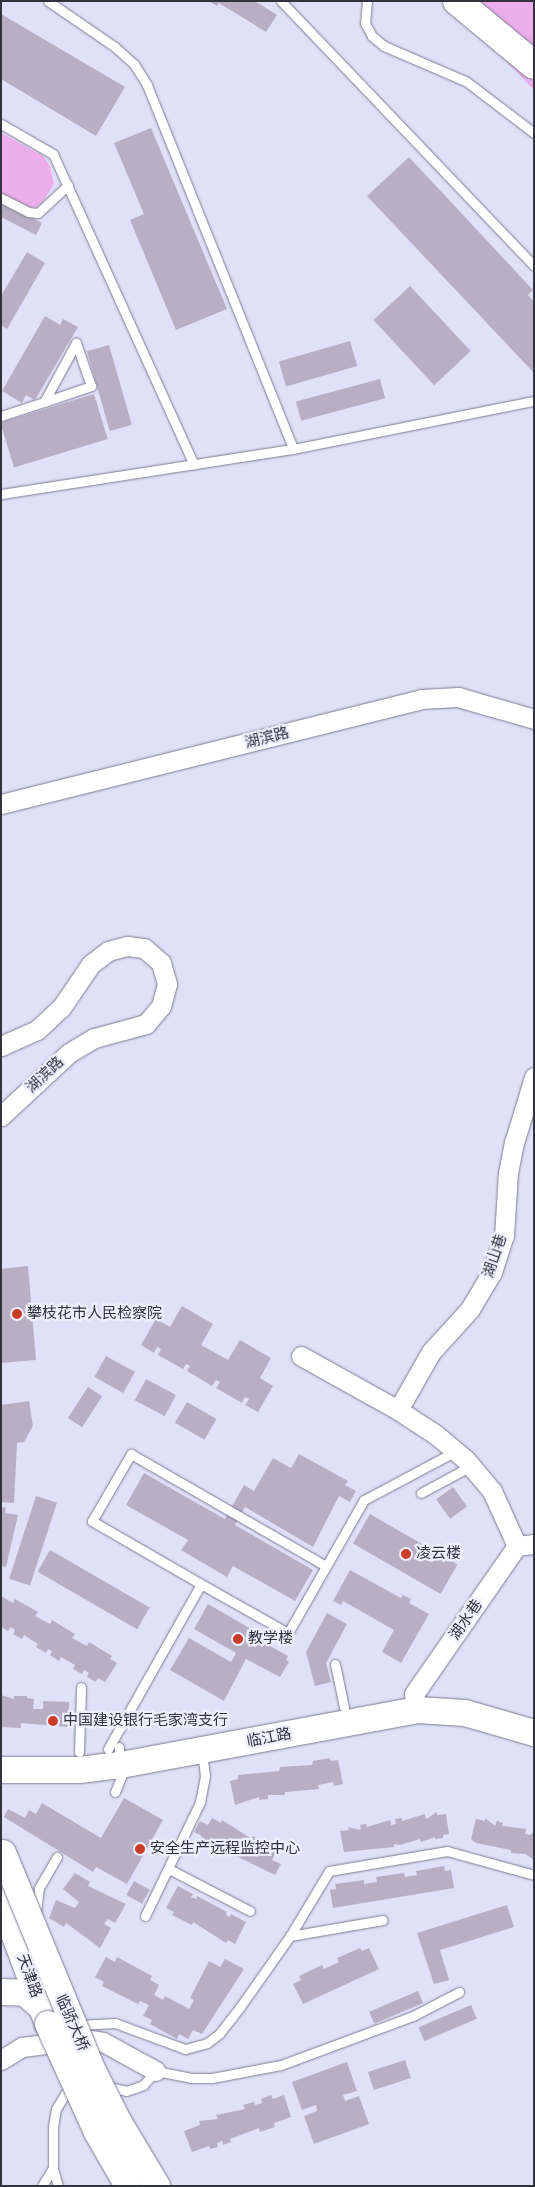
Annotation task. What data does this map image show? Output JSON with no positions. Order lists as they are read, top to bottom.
{
  "streets": {
    "main road": ["临江路", "天津路", "临骄大桥"],
    "street": ["湖滨路", "湖山巷", "湖水巷"]
  },
  "crossings": [
    ["湖水巷", "临江路"],
    ["天津路", "临骄大桥"]
  ],
  "places": [
    "攀枝花市人民检察院",
    "凌云楼",
    "教学楼",
    "中国建设银行毛家湾支行",
    "安全生产远程监控中心"
  ]
}
